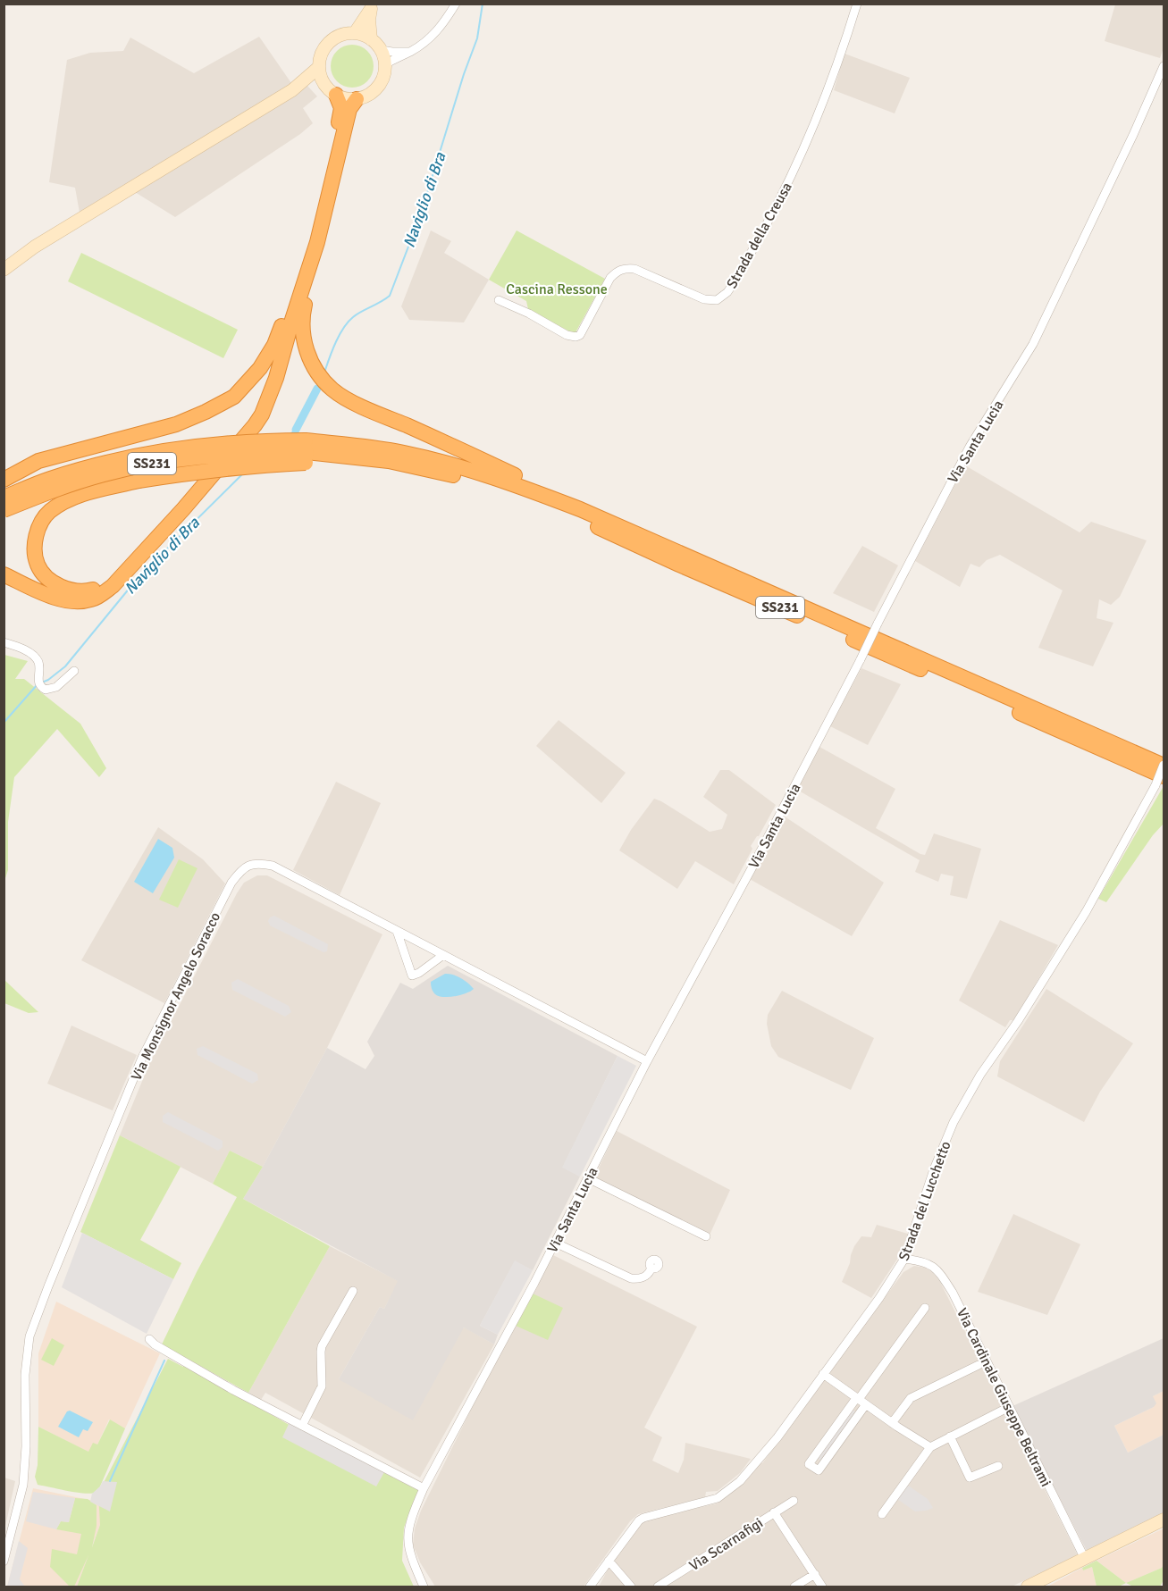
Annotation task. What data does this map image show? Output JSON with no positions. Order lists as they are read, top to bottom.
{
  "streets": {
    "highway": ["SS231"],
    "street": [
      "Strada della Creusa",
      "Via Santa Lucia",
      "Via Monsignor Angelo Soracco",
      "Strada del Lucchetto",
      "Via Cardinale Giuseppe Beltrami",
      "Via Scarnafigi"
    ]
  },
  "crossings": [
    ["Via Santa Lucia", "Via Monsignor Angelo Soracco"],
    ["SS231", "Strada del Lucchetto"],
    ["Strada del Lucchetto", "Via Cardinale Giuseppe Beltrami"]
  ],
  "water": ["Naviglio di Bra"],
  "parks": ["Cascina Ressone"]
}
